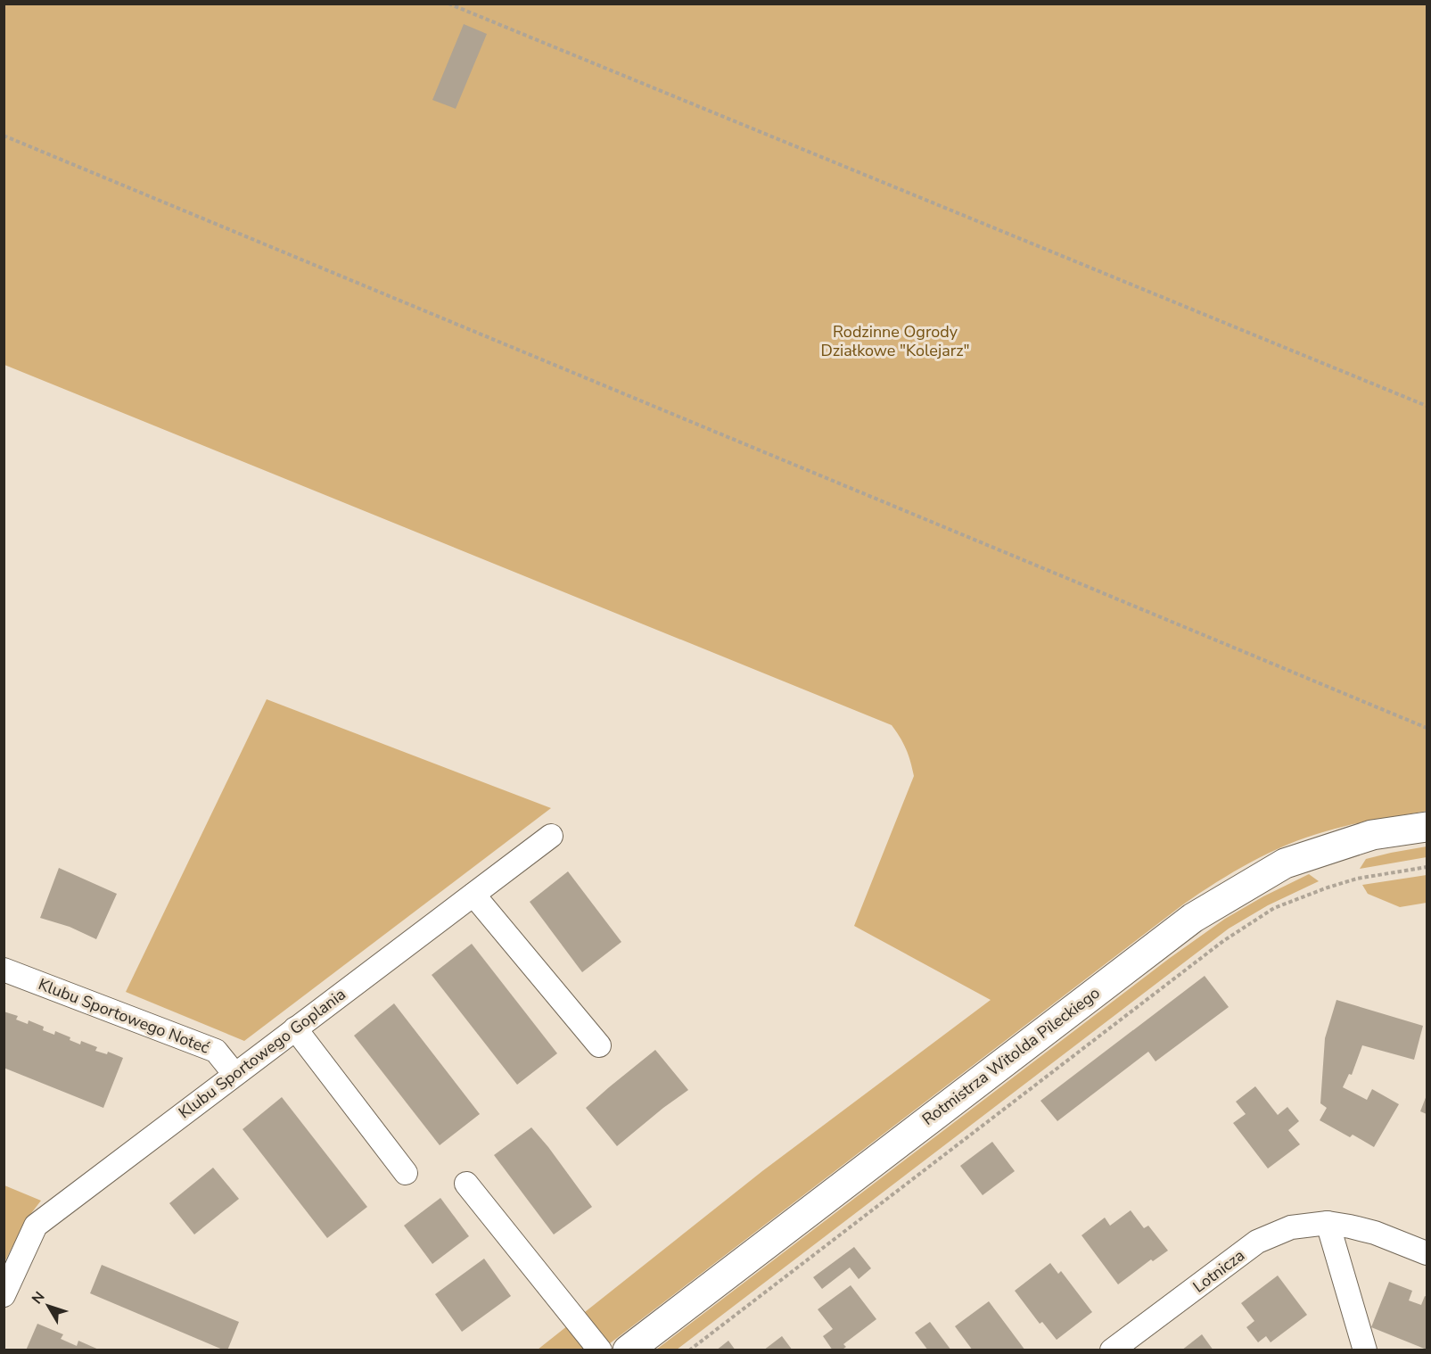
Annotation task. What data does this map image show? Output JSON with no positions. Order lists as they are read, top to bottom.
{
  "streets": {
    "street": [
      "Klubu Sportowego Noteć",
      "Klubu Sportowego Goplania",
      "Rotmistrza Witolda Pileckiego",
      "Lotnicza"
    ]
  },
  "crossings": [
    ["Klubu Sportowego Noteć", "Klubu Sportowego Goplania"]
  ],
  "parks": ["Rodzinne Ogrody Działkowe \"Kolejarz\""],
  "north": "top left"
}
